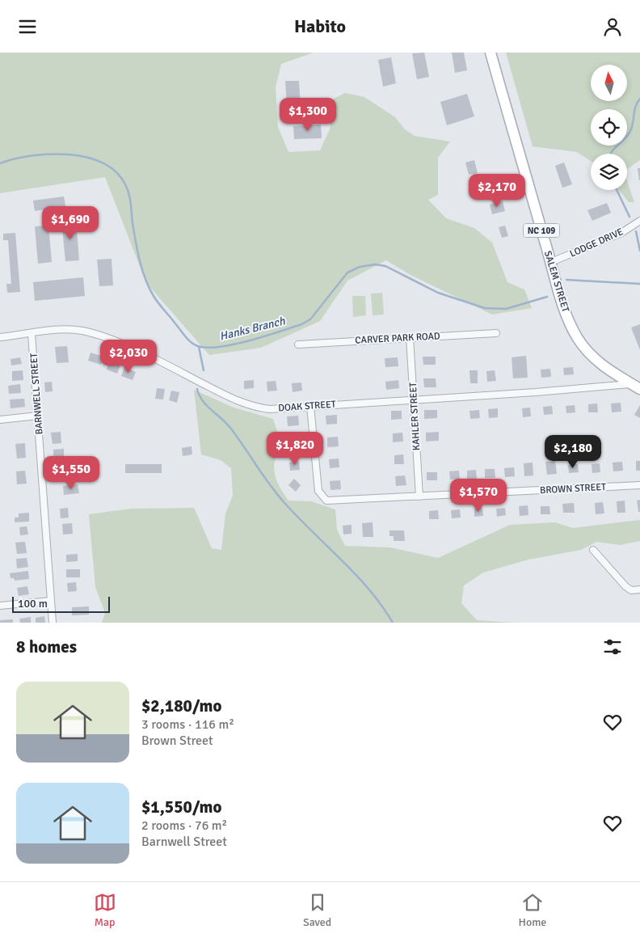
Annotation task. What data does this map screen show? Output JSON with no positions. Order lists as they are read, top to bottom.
{
  "streets": {
    "main road": ["NC 109", "SALEM STREET"],
    "street": [
      "LODGE DRIVE",
      "CARVER PARK ROAD",
      "BARNWELL STREET",
      "DOAK STREET",
      "KAHLER STREET",
      "BROWN STREET"
    ]
  },
  "crossings": [
    ["LODGE DRIVE", "SALEM STREET"],
    ["SALEM STREET", "DOAK STREET"],
    ["CARVER PARK ROAD", "KAHLER STREET"],
    ["BARNWELL STREET", "DOAK STREET"],
    ["DOAK STREET", "KAHLER STREET"],
    ["DOAK STREET", "BROWN STREET"],
    ["KAHLER STREET", "BROWN STREET"]
  ],
  "water": ["Hanks Branch"],
  "scale_bar": "100 m",
  "north": "top",
  "page": {
    "header": "Habito",
    "price": [
      "$1,300",
      "$2,170",
      "$1,690",
      "$2,030",
      "$1,820",
      "$2,180",
      "$1,550",
      "$1,570"
    ],
    "scale": "100 m",
    "heading": "8 homes",
    "list": [
      {
        "name": "$2,180/mo",
        "note": "3 rooms · 116 m² · Brown Street"
      },
      {
        "name": "$1,550/mo",
        "note": "2 rooms · 76 m² · Barnwell Street"
      }
    ],
    "tabs": ["Map", "Saved", "Home"]
  }
}
